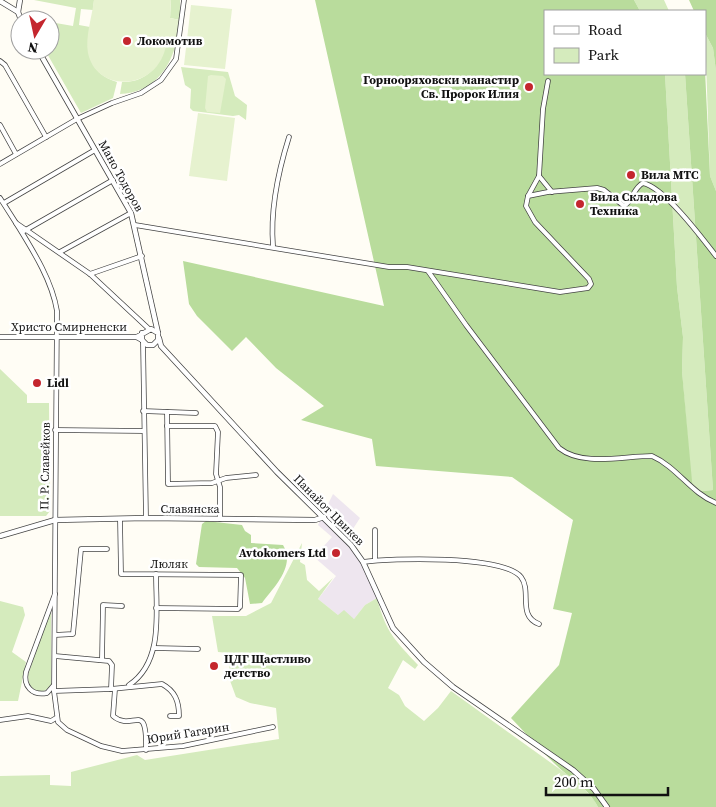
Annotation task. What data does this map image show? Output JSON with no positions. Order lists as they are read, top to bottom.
{
  "streets": {
    "street": [
      "Мано Тодоров",
      "Христо Смирненски",
      "П. Р. Славейков",
      "Славянска",
      "Панайот Цвикев",
      "Люляк",
      "Юрий Гагарин"
    ]
  },
  "crossings": [
    ["Мано Тодоров", "Панайот Цвикев"],
    ["Христо Смирненски", "П. Р. Славейков"],
    ["П. Р. Славейков", "Славянска"],
    ["П. Р. Славейков", "Юрий Гагарин"],
    ["Славянска", "Панайот Цвикев"],
    ["Славянска", "Люляк"]
  ],
  "places": [
    "Локомотив",
    "Горнооряховски манастир Св. Пророк Илия",
    "Вила МТС",
    "Вила Складова Техника",
    "Lidl",
    "Avtokomers Ltd",
    "ЦДГ Щастливо детство"
  ],
  "legend": ["Road", "Park"],
  "scale_bar": "200 m",
  "north": "bottom"
}
